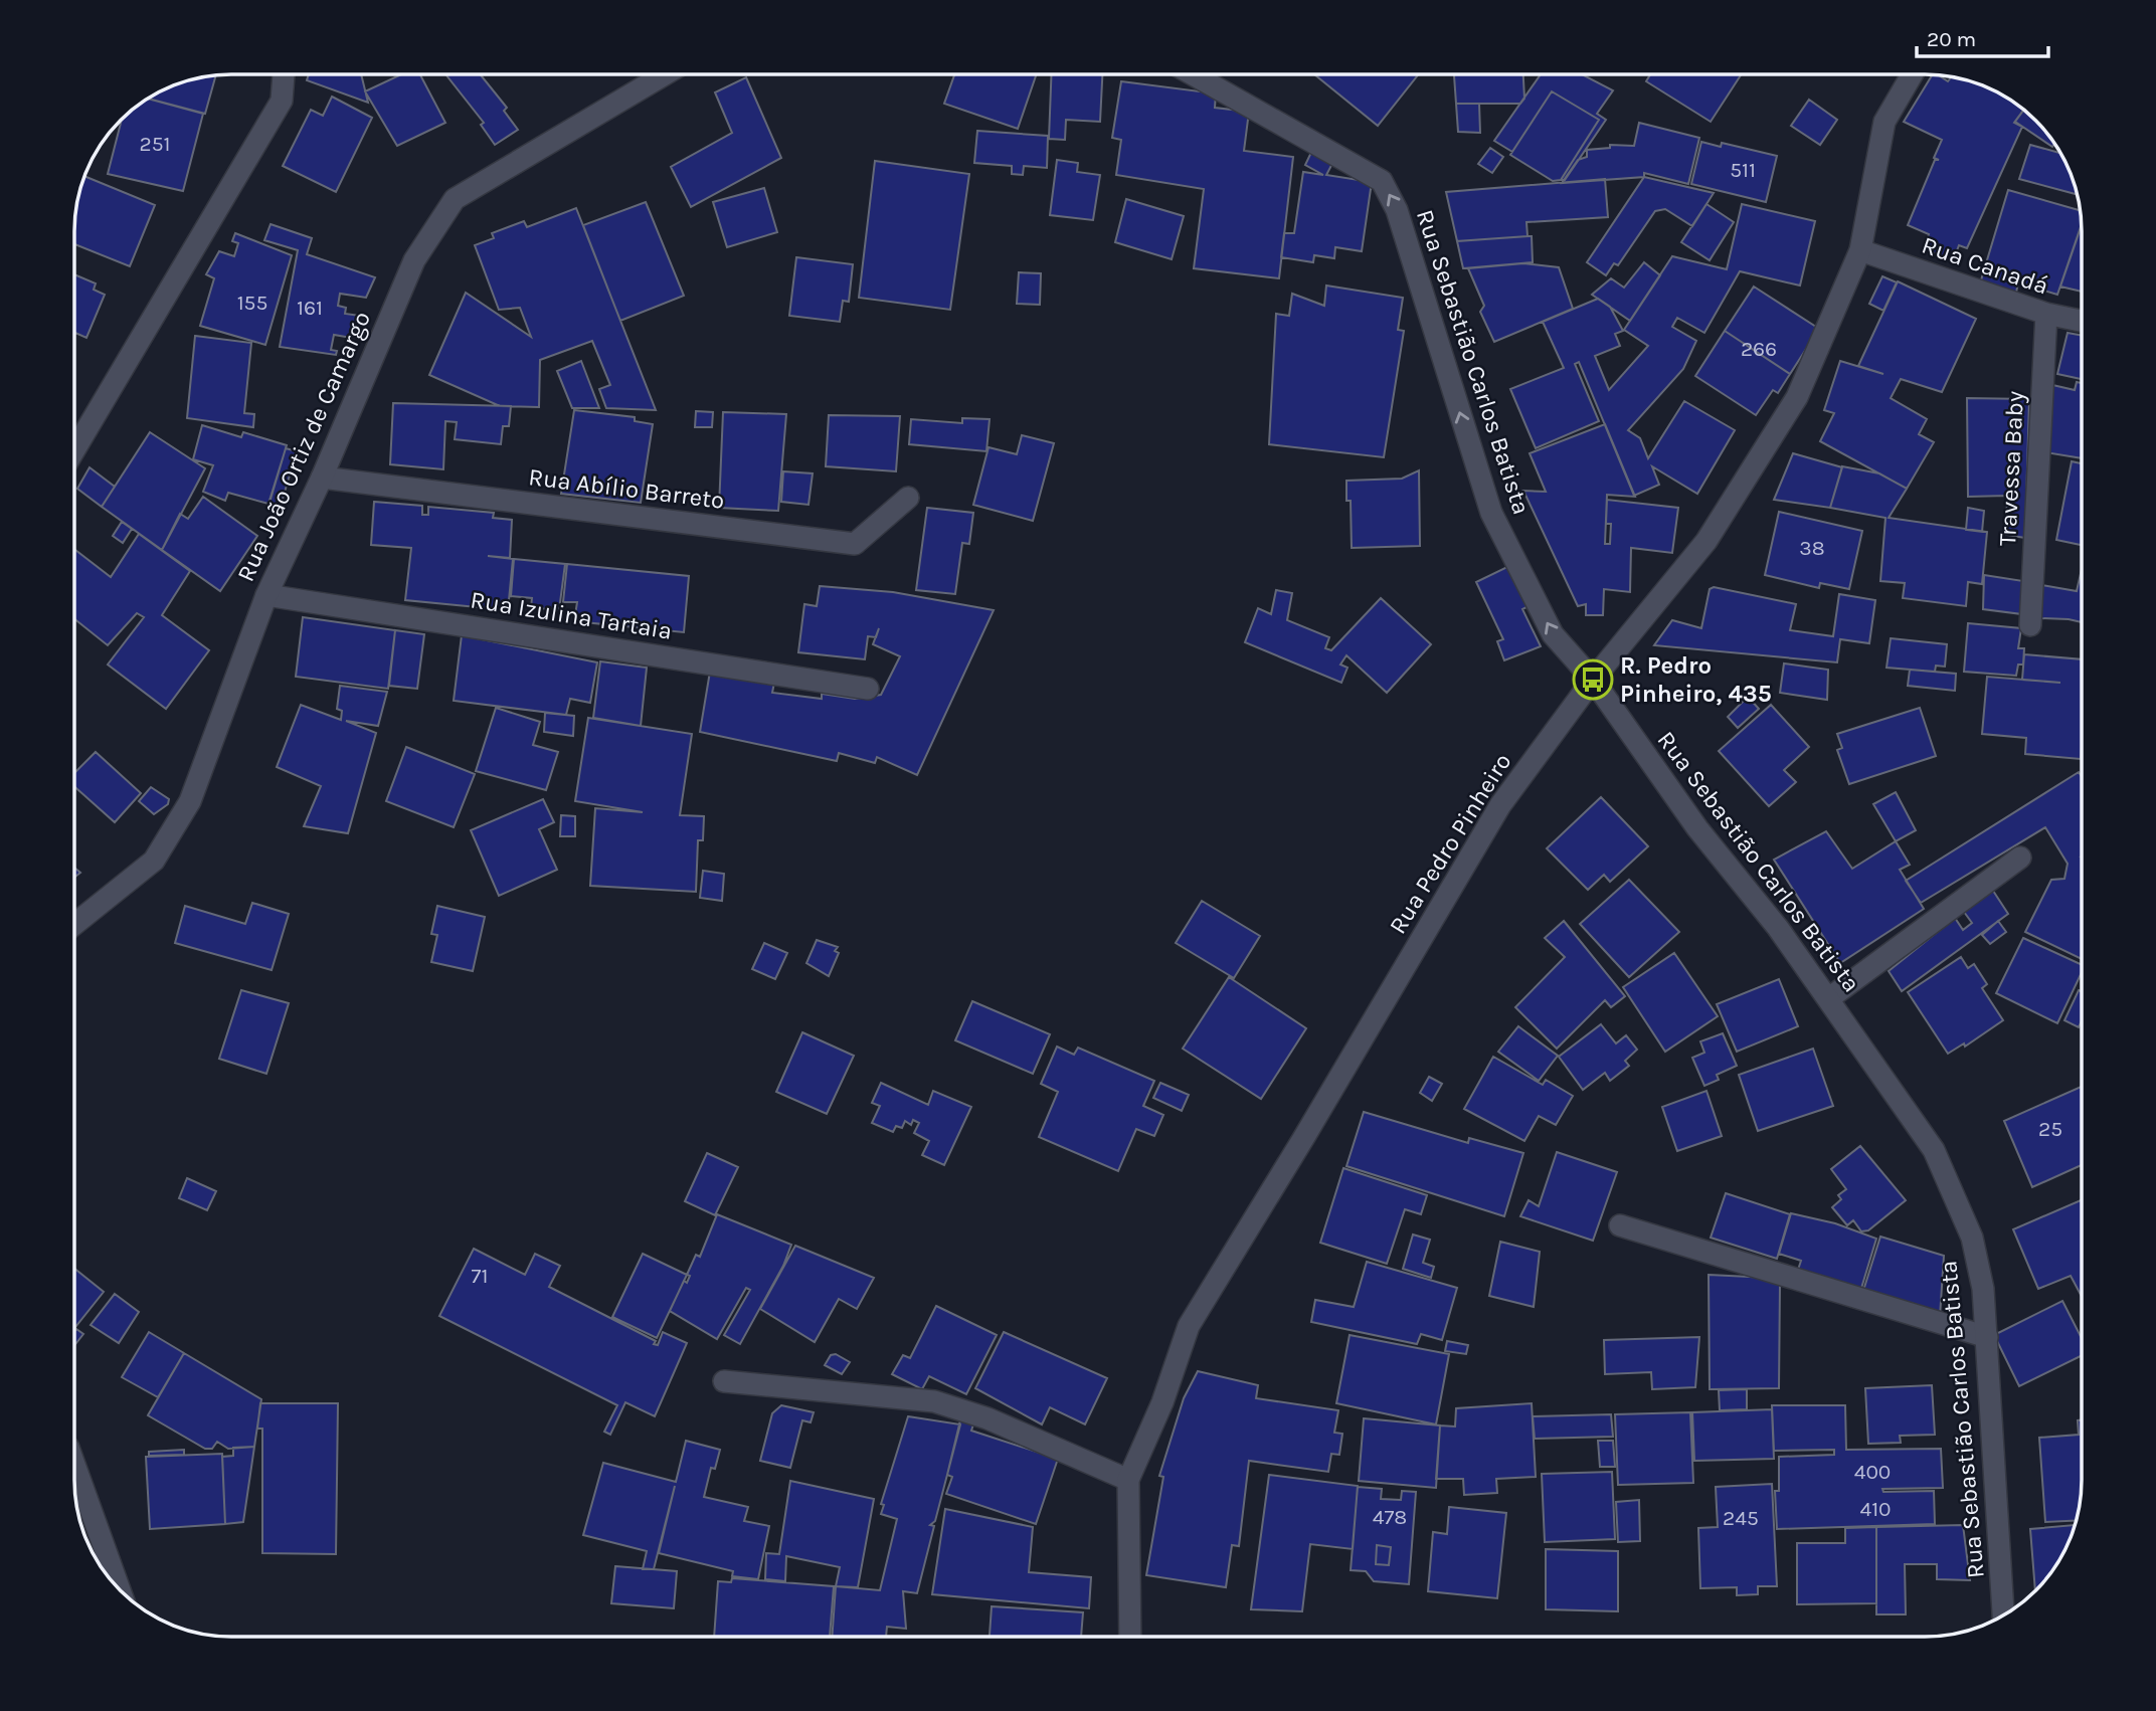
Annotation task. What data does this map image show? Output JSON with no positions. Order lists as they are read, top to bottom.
{
  "streets": {
    "street": [
      "Rua Canadá",
      "Rua Sebastião Carlos Batista",
      "Rua João Ortiz de Camargo",
      "Travessa Baby",
      "Rua Abílio Barreto",
      "Rua Izulina Tartaia",
      "Rua Pedro Pinheiro"
    ]
  },
  "crossings": [
    ["Rua Canadá", "Travessa Baby"],
    ["Rua Canadá", "Rua Pedro Pinheiro"],
    ["Rua Sebastião Carlos Batista", "Rua Pedro Pinheiro"],
    ["Rua João Ortiz de Camargo", "Rua Abílio Barreto"],
    ["Rua João Ortiz de Camargo", "Rua Izulina Tartaia"]
  ],
  "one_way": ["Rua Sebastião Carlos Batista"],
  "places": {
    "bus stop": ["R. Pedro Pinheiro, 435"]
  },
  "house_numbers": [
    "251",
    "511",
    "155",
    "161",
    "266",
    "38",
    "25",
    "71",
    "400",
    "410",
    "478",
    "245"
  ],
  "scale_bar": "20 m"
}
